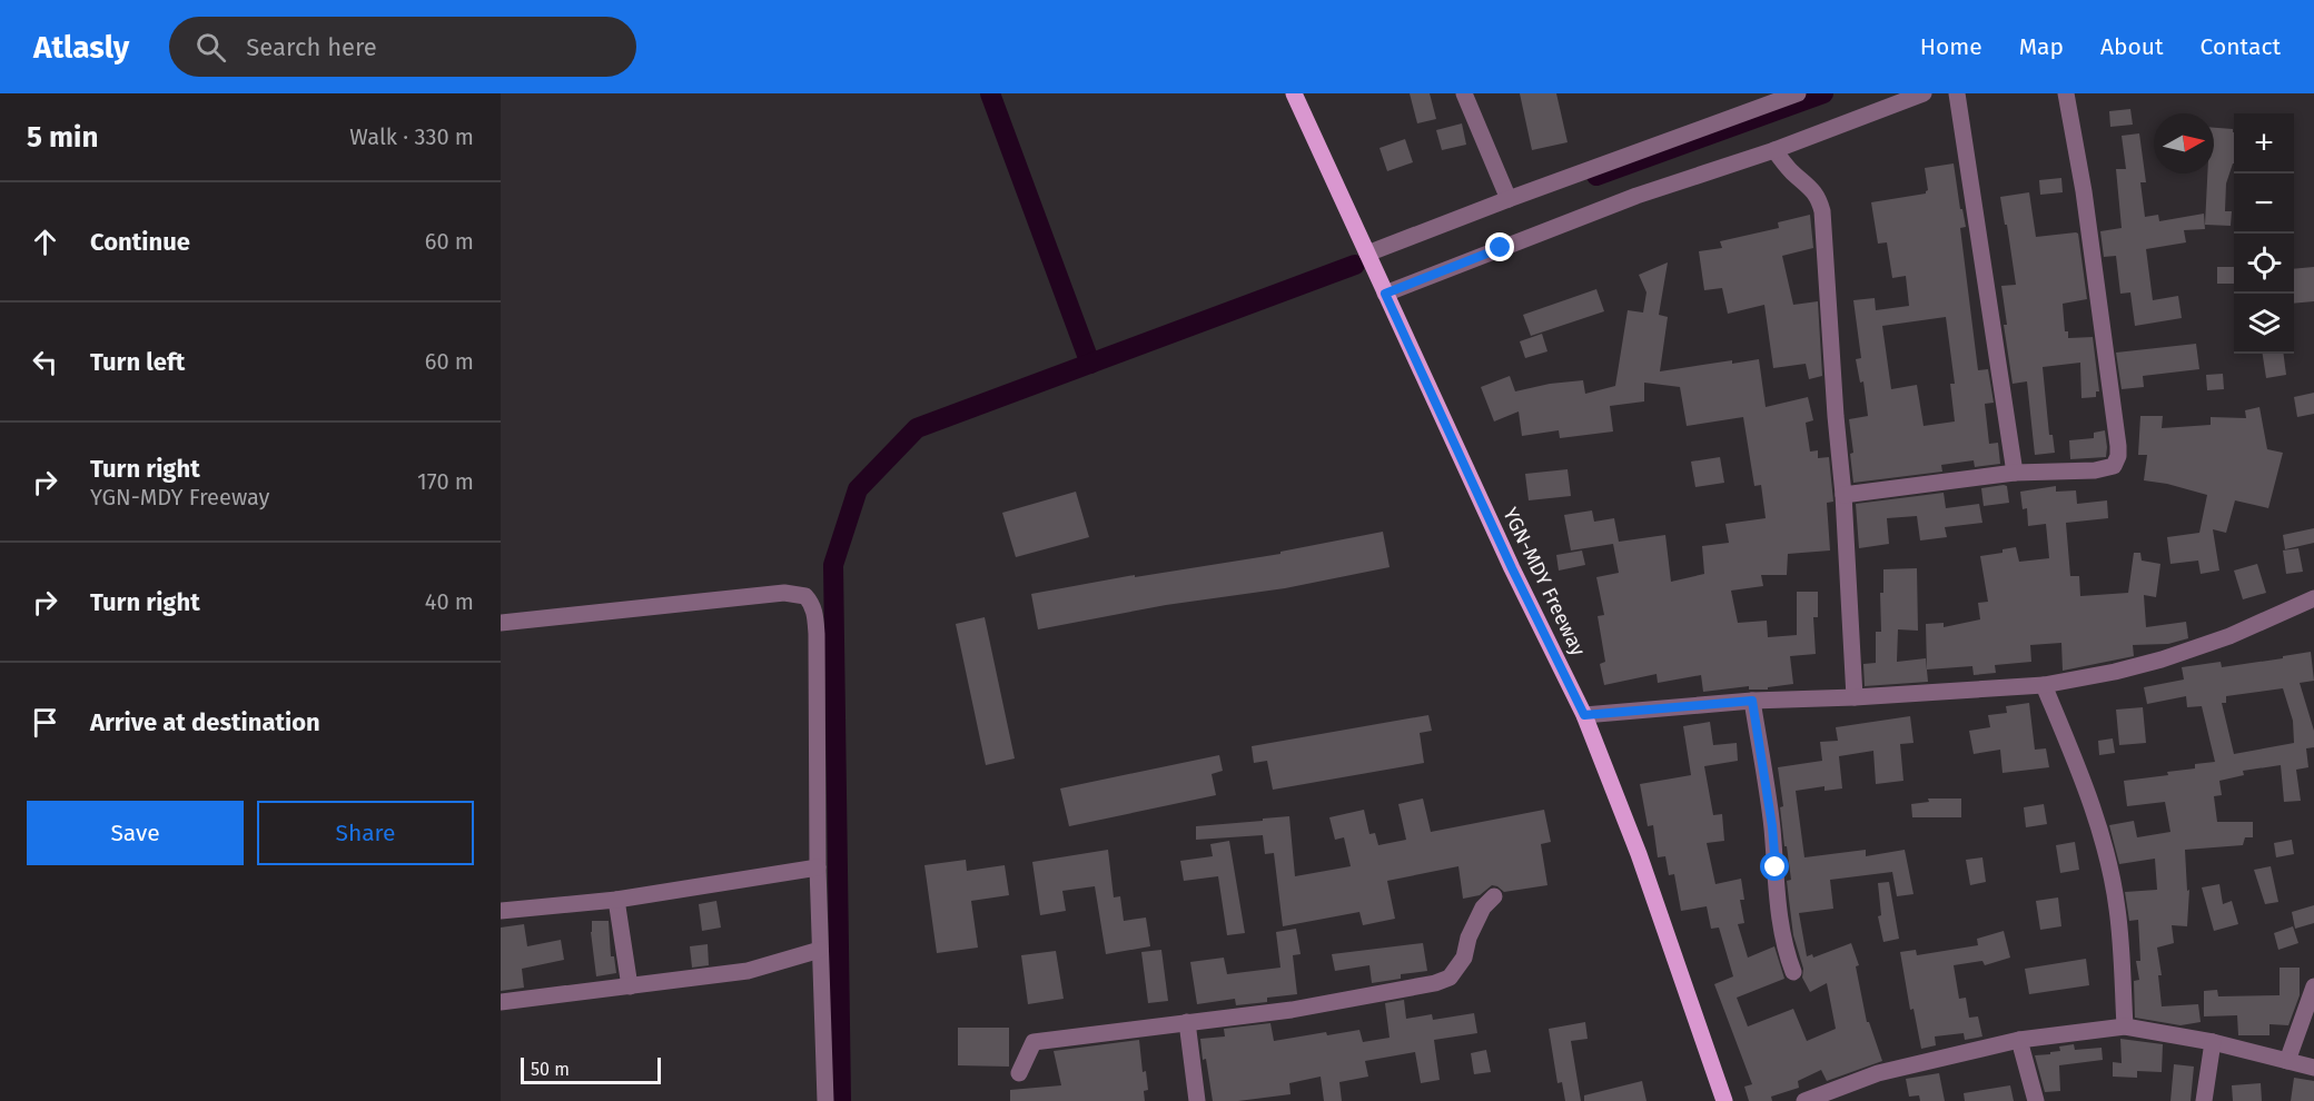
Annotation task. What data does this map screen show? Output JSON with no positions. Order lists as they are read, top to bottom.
{
  "streets": {
    "main road": ["YGN-MDY Freeway"]
  },
  "scale_bar": "50 m",
  "north": "right",
  "page": {
    "header": "Atlasly",
    "search": "Search here",
    "nav": [
      "Home",
      "Map",
      "About",
      "Contact"
    ],
    "heading": ["5 min", "Walk · 330 m"],
    "map_buttons": ["+", "−"],
    "list": [
      ["Continue", "60 m"],
      ["Turn left", "60 m"],
      ["Turn right", "YGN-MDY Freeway", "170 m"],
      ["Turn right", "40 m"],
      "Arrive at destination"
    ],
    "buttons": ["Save", "Share"],
    "scale": "50 m"
  }
}
